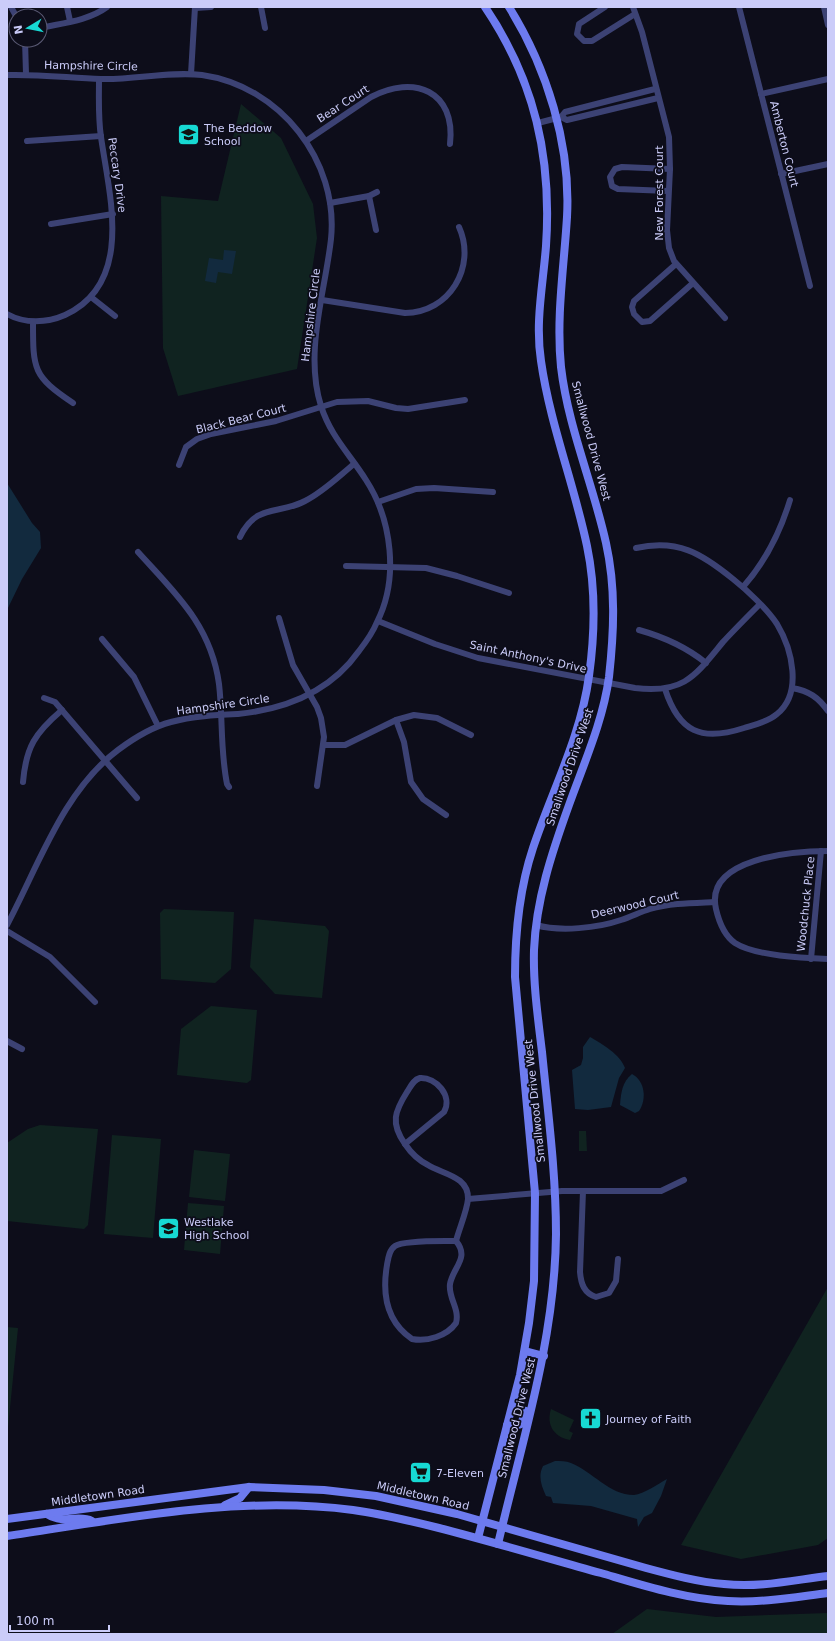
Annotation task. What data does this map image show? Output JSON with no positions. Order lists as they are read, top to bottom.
{
  "streets": {
    "street": [
      "Hampshire Circle",
      "Bear Court",
      "Amberton Court",
      "Peccary Drive",
      "New Forest Court",
      "Black Bear Court",
      "Smallwood Drive West",
      "Saint Anthony's Drive",
      "Woodchuck Place",
      "Deerwood Court",
      "Middletown Road"
    ]
  },
  "crossings": [
    ["Hampshire Circle", "Bear Court"],
    ["Hampshire Circle", "Peccary Drive"],
    ["Hampshire Circle", "Black Bear Court"],
    ["Hampshire Circle", "Saint Anthony's Drive"],
    ["Smallwood Drive West", "Saint Anthony's Drive"],
    ["Smallwood Drive West", "Deerwood Court"],
    ["Smallwood Drive West", "Middletown Road"]
  ],
  "places": {
    "school or university": ["The Beddow School", "Westlake High School"],
    "church": ["Journey of Faith"],
    "supermarket": ["7-Eleven"]
  },
  "scale_bar": "100 m",
  "north": "left"
}
